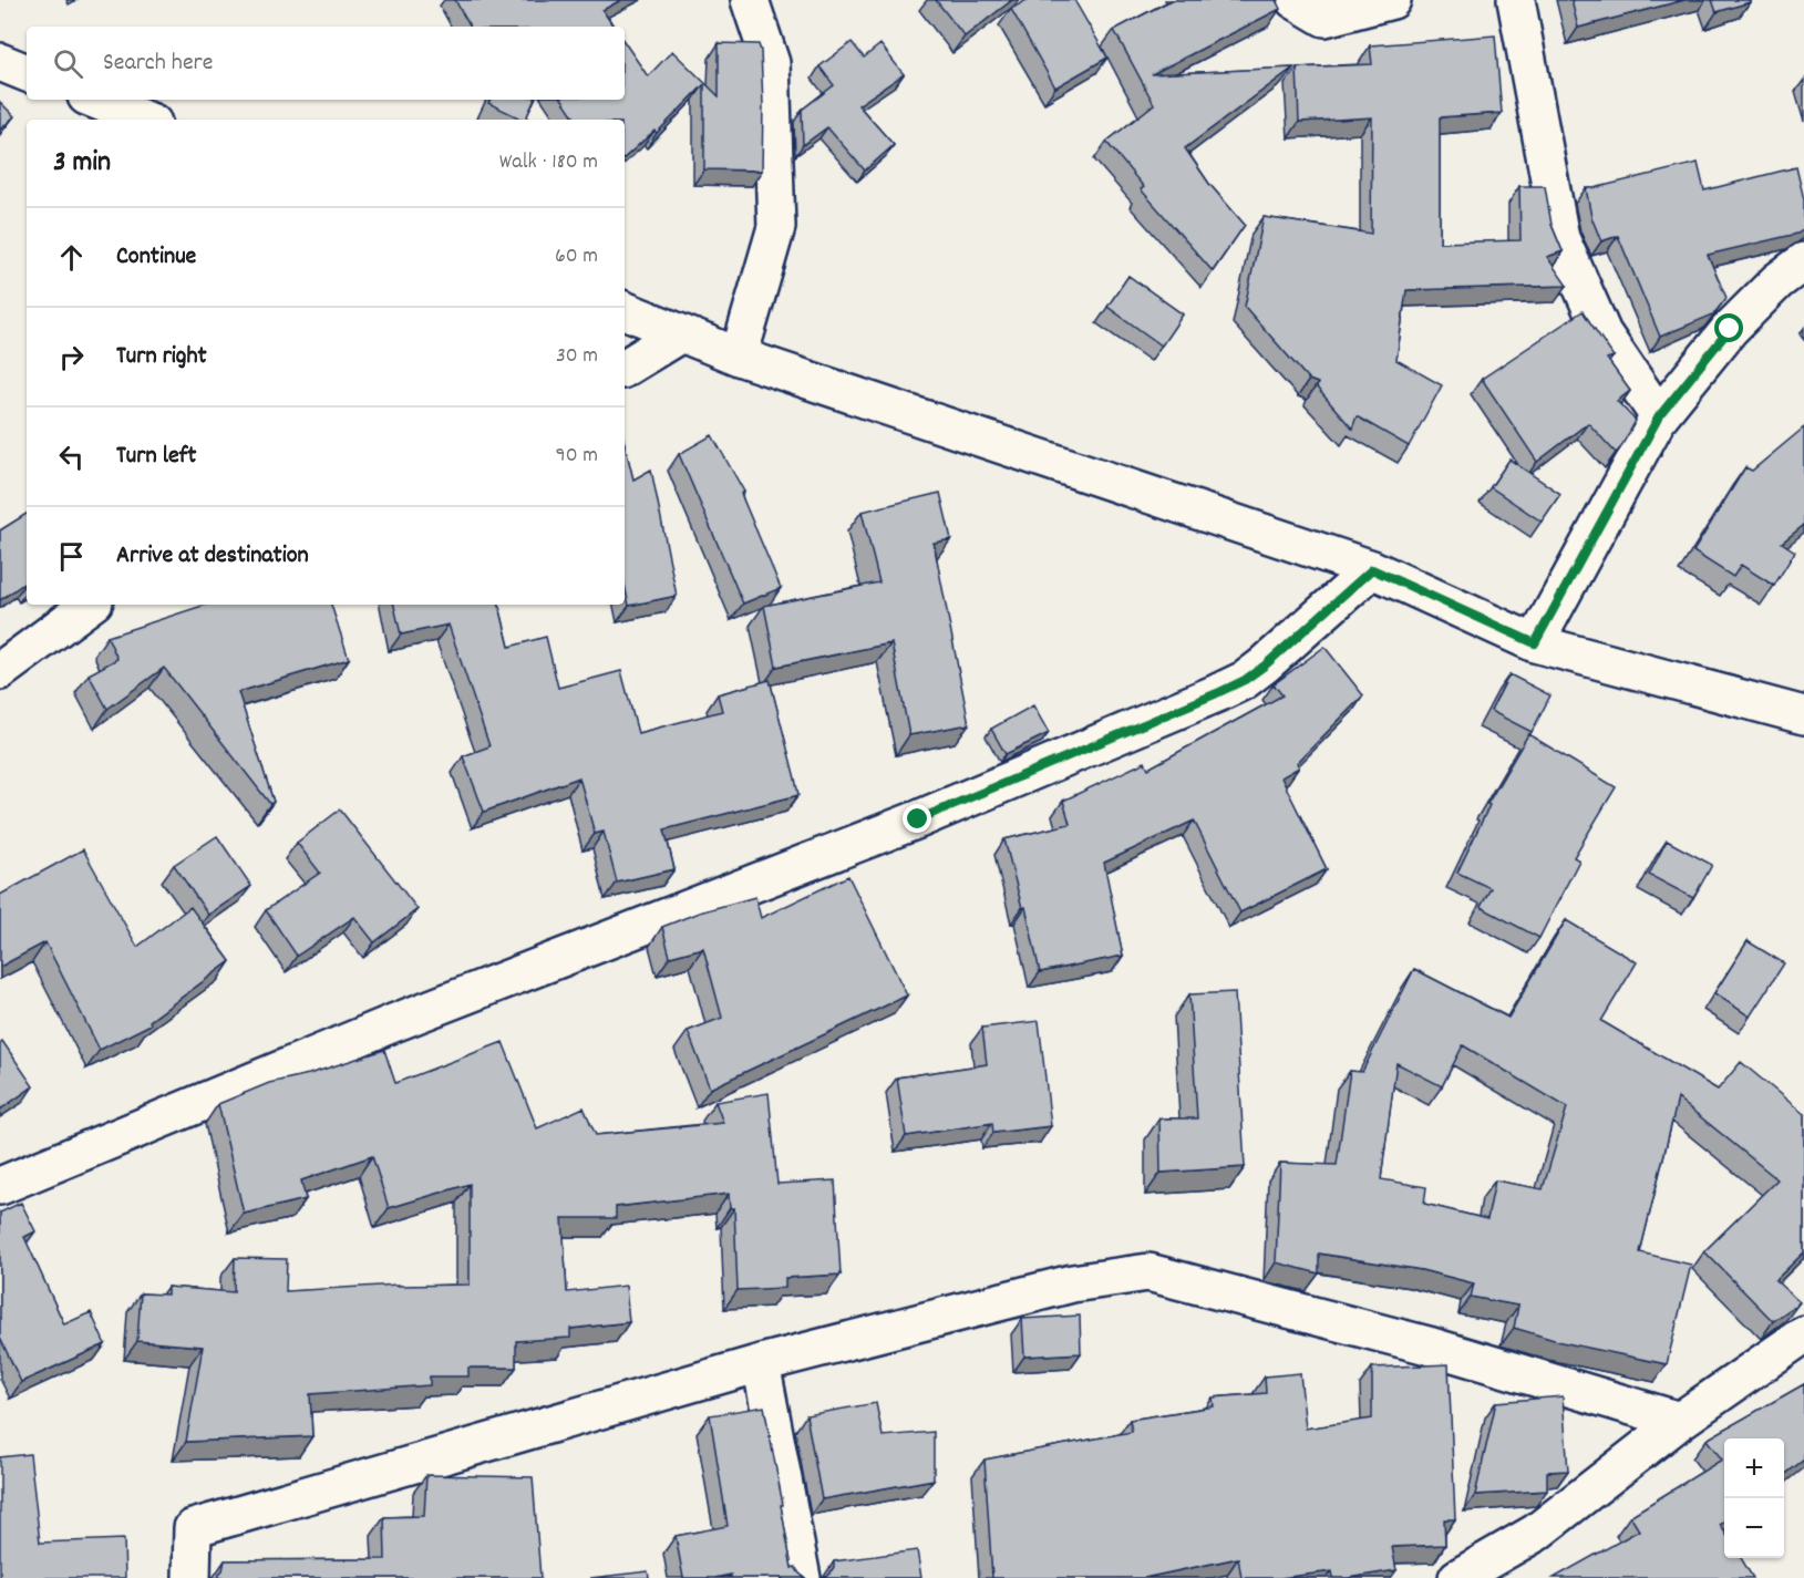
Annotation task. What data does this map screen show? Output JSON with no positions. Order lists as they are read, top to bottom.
{
  "page": {
    "search": "Search here",
    "heading": ["3 min", "Walk · 180 m"],
    "list": [
      ["Continue", "60 m"],
      ["Turn right", "30 m"],
      ["Turn left", "90 m"],
      "Arrive at destination"
    ],
    "map_buttons": ["+", "−"]
  }
}
